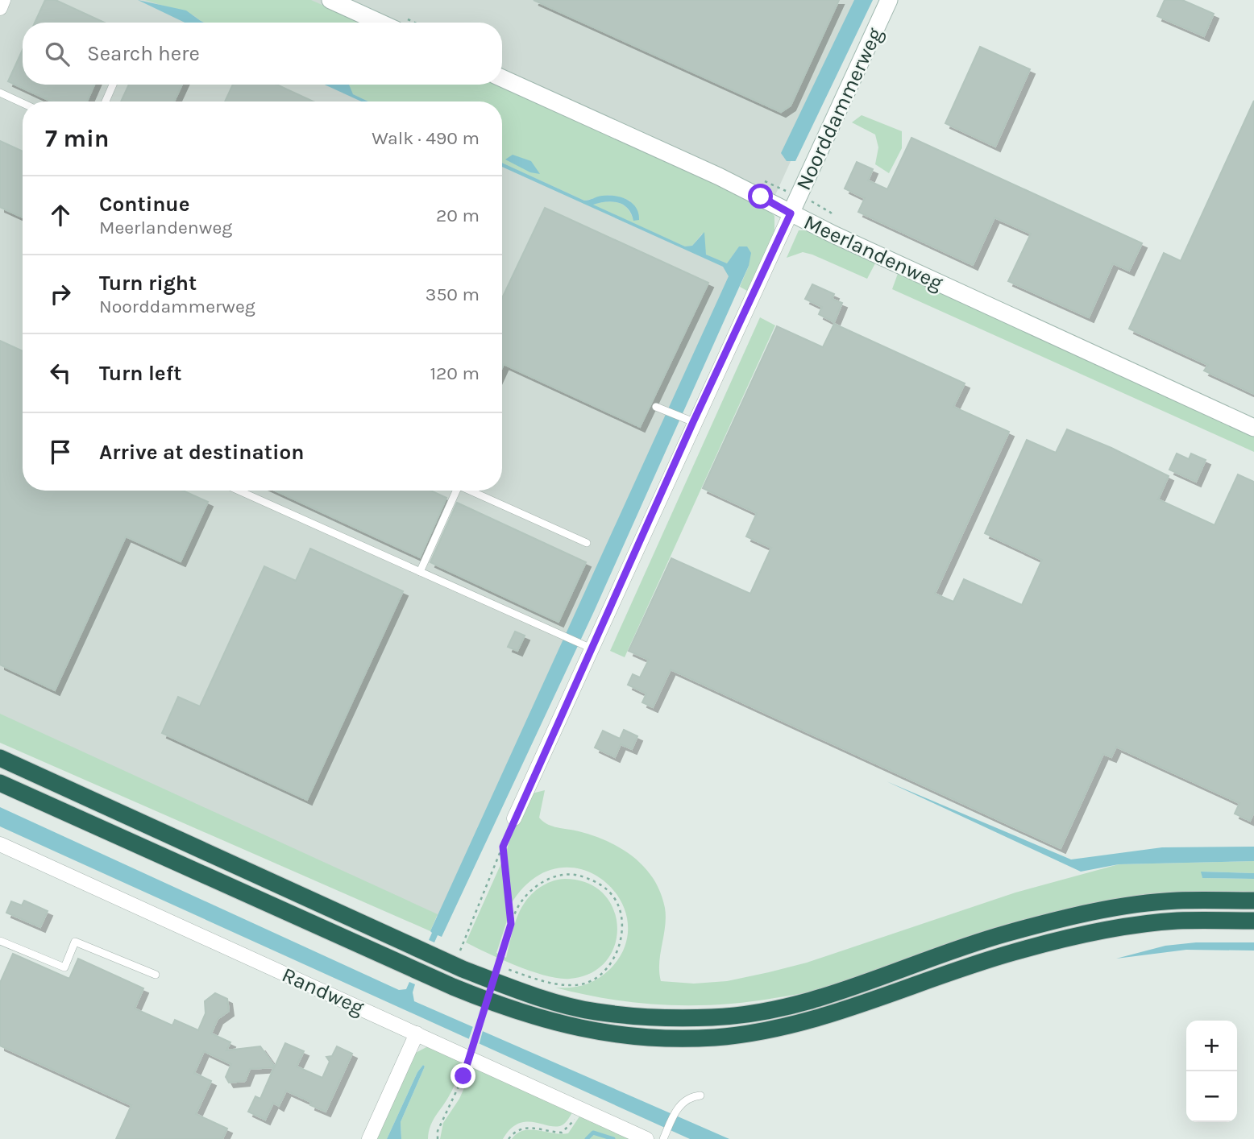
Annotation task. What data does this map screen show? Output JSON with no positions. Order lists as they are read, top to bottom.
{
  "streets": {
    "street": ["Noorddammerweg", "Meerlandenweg", "Randweg"]
  },
  "crossings": [
    ["Noorddammerweg", "Meerlandenweg"]
  ],
  "page": {
    "search": "Search here",
    "heading": ["7 min", "Walk · 490 m"],
    "list": [
      ["Continue", "Meerlandenweg", "20 m"],
      ["Turn right", "Noorddammerweg", "350 m"],
      ["Turn left", "120 m"],
      "Arrive at destination"
    ],
    "map_buttons": ["+", "−"]
  }
}
